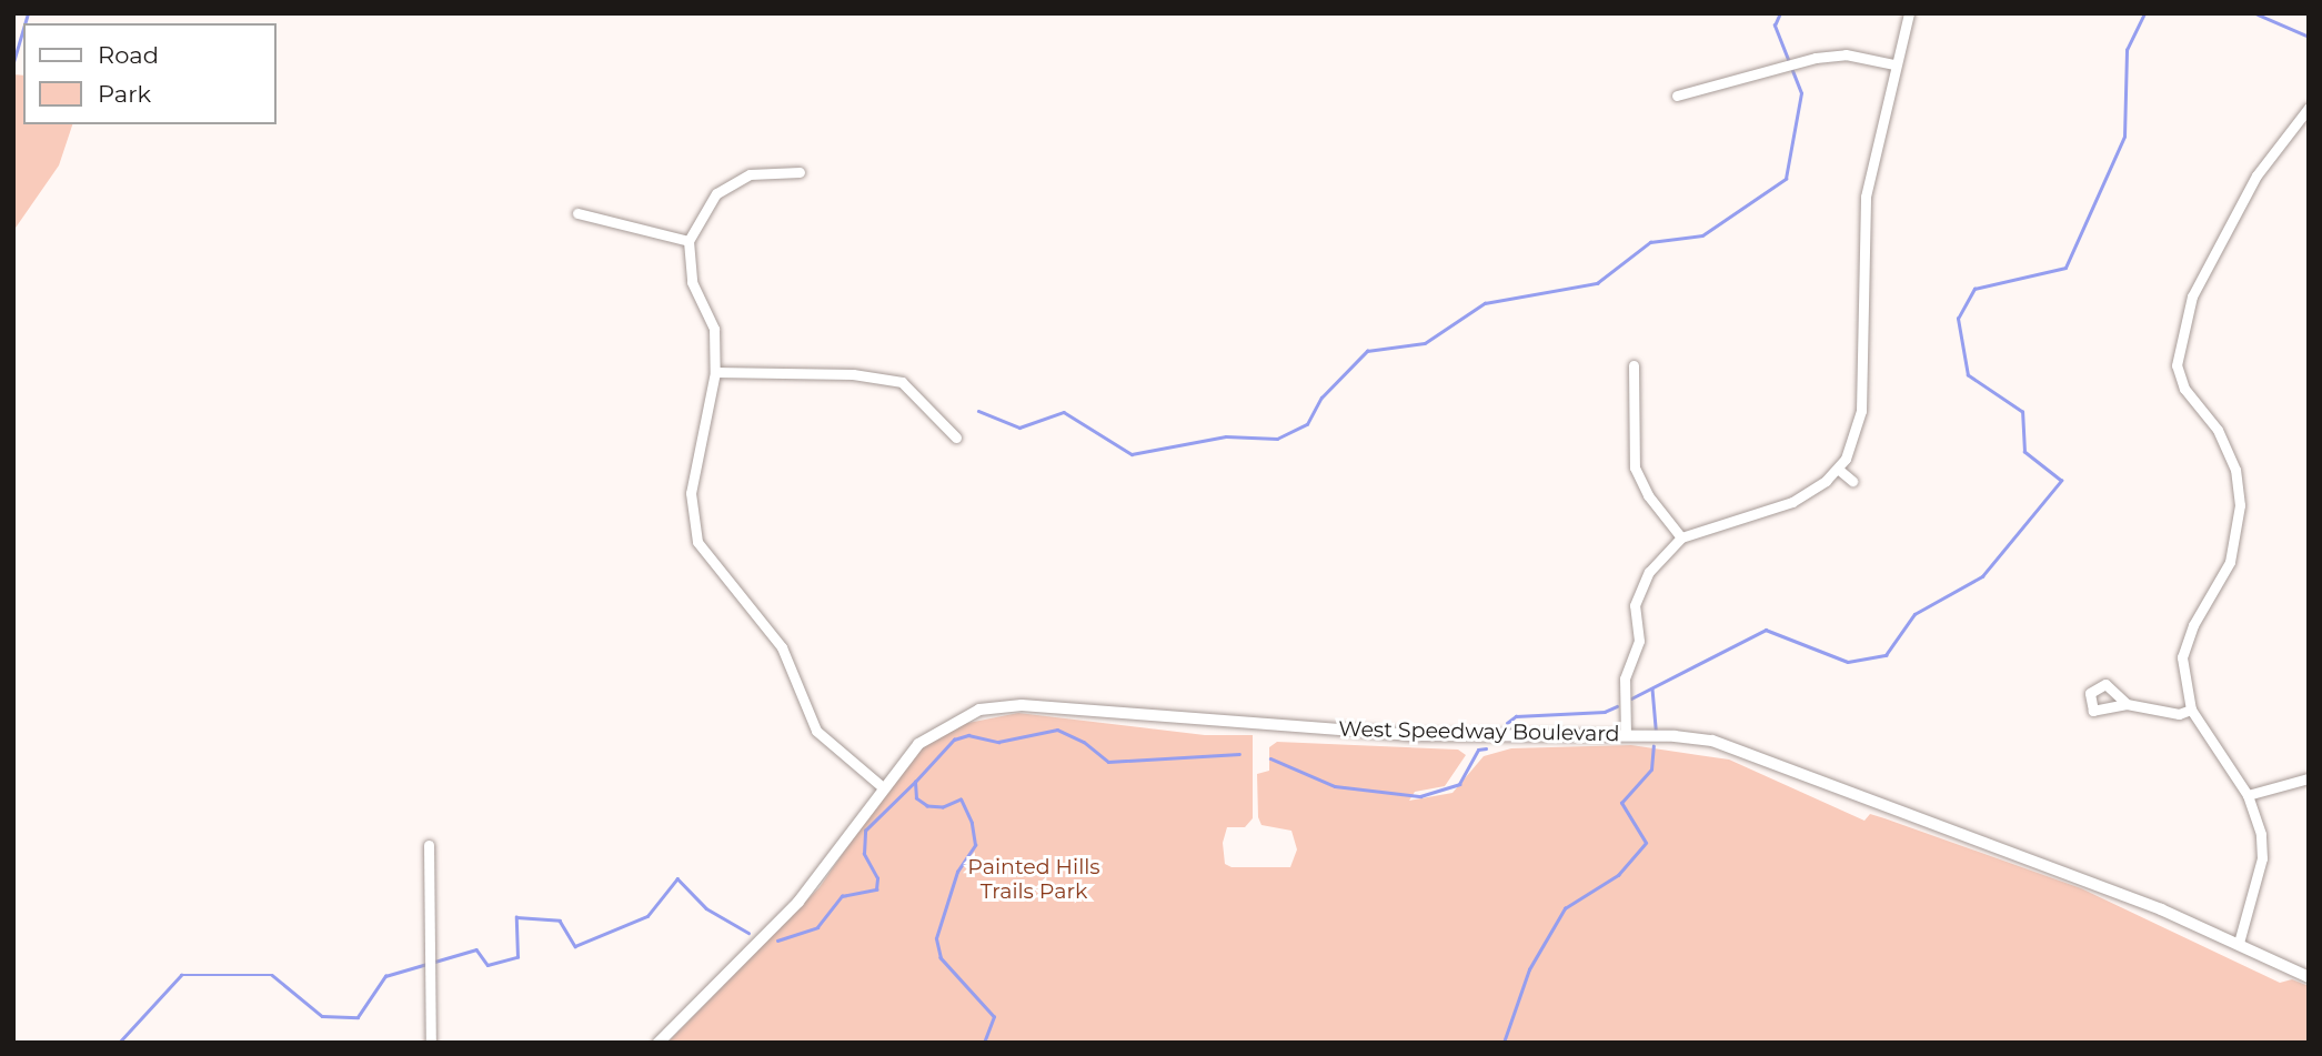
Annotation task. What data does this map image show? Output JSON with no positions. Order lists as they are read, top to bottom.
{
  "streets": {
    "main road": ["West Speedway Boulevard"]
  },
  "parks": ["Painted Hills Trails Park"],
  "legend": ["Road", "Park"]
}
